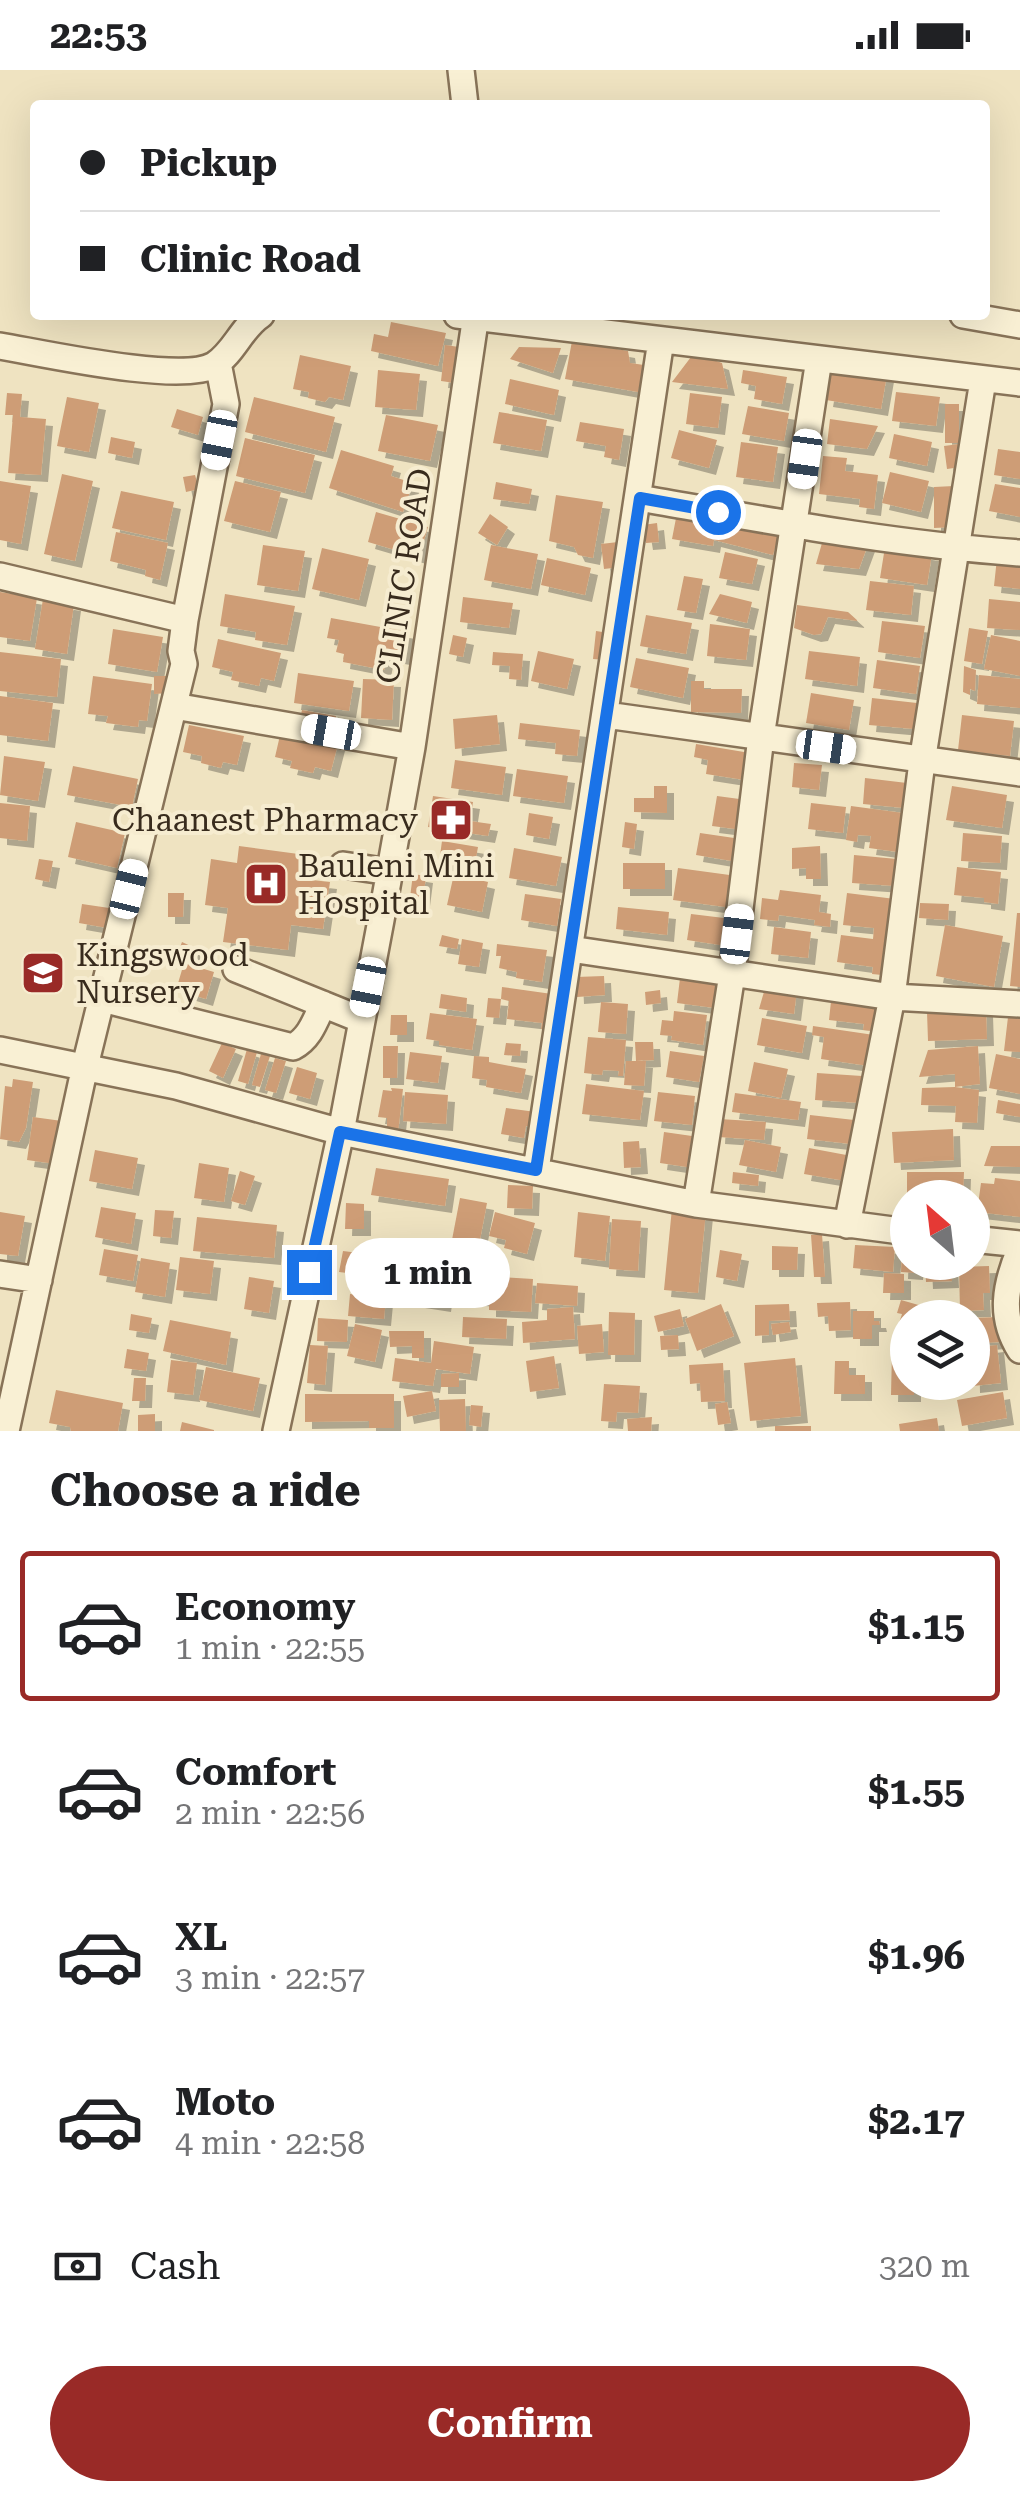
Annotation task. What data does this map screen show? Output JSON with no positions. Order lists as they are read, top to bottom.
{
  "streets": {
    "street": ["CLINIC ROAD"]
  },
  "places": {
    "pharmacy": ["Chaanest Pharmacy"],
    "hospital": ["Bauleni Mini Hospital"],
    "school or university": ["Kingswood Nursery"]
  },
  "north": "top left",
  "page": {
    "status": "22:53",
    "banner": ["Pickup", "Clinic Road"],
    "bubble": "1 min",
    "heading": "Choose a ride",
    "list": [
      {
        "name": "Economy",
        "note": "1 min · 22:55",
        "value": "$1.15"
      },
      {
        "name": "Comfort",
        "note": "2 min · 22:56",
        "value": "$1.55"
      },
      {
        "name": "XL",
        "note": "3 min · 22:57",
        "value": "$1.96"
      },
      {
        "name": "Moto",
        "note": "4 min · 22:58",
        "value": "$2.17"
      }
    ],
    "pay": ["Cash", "320 m"],
    "buttons": "Confirm"
  }
}
